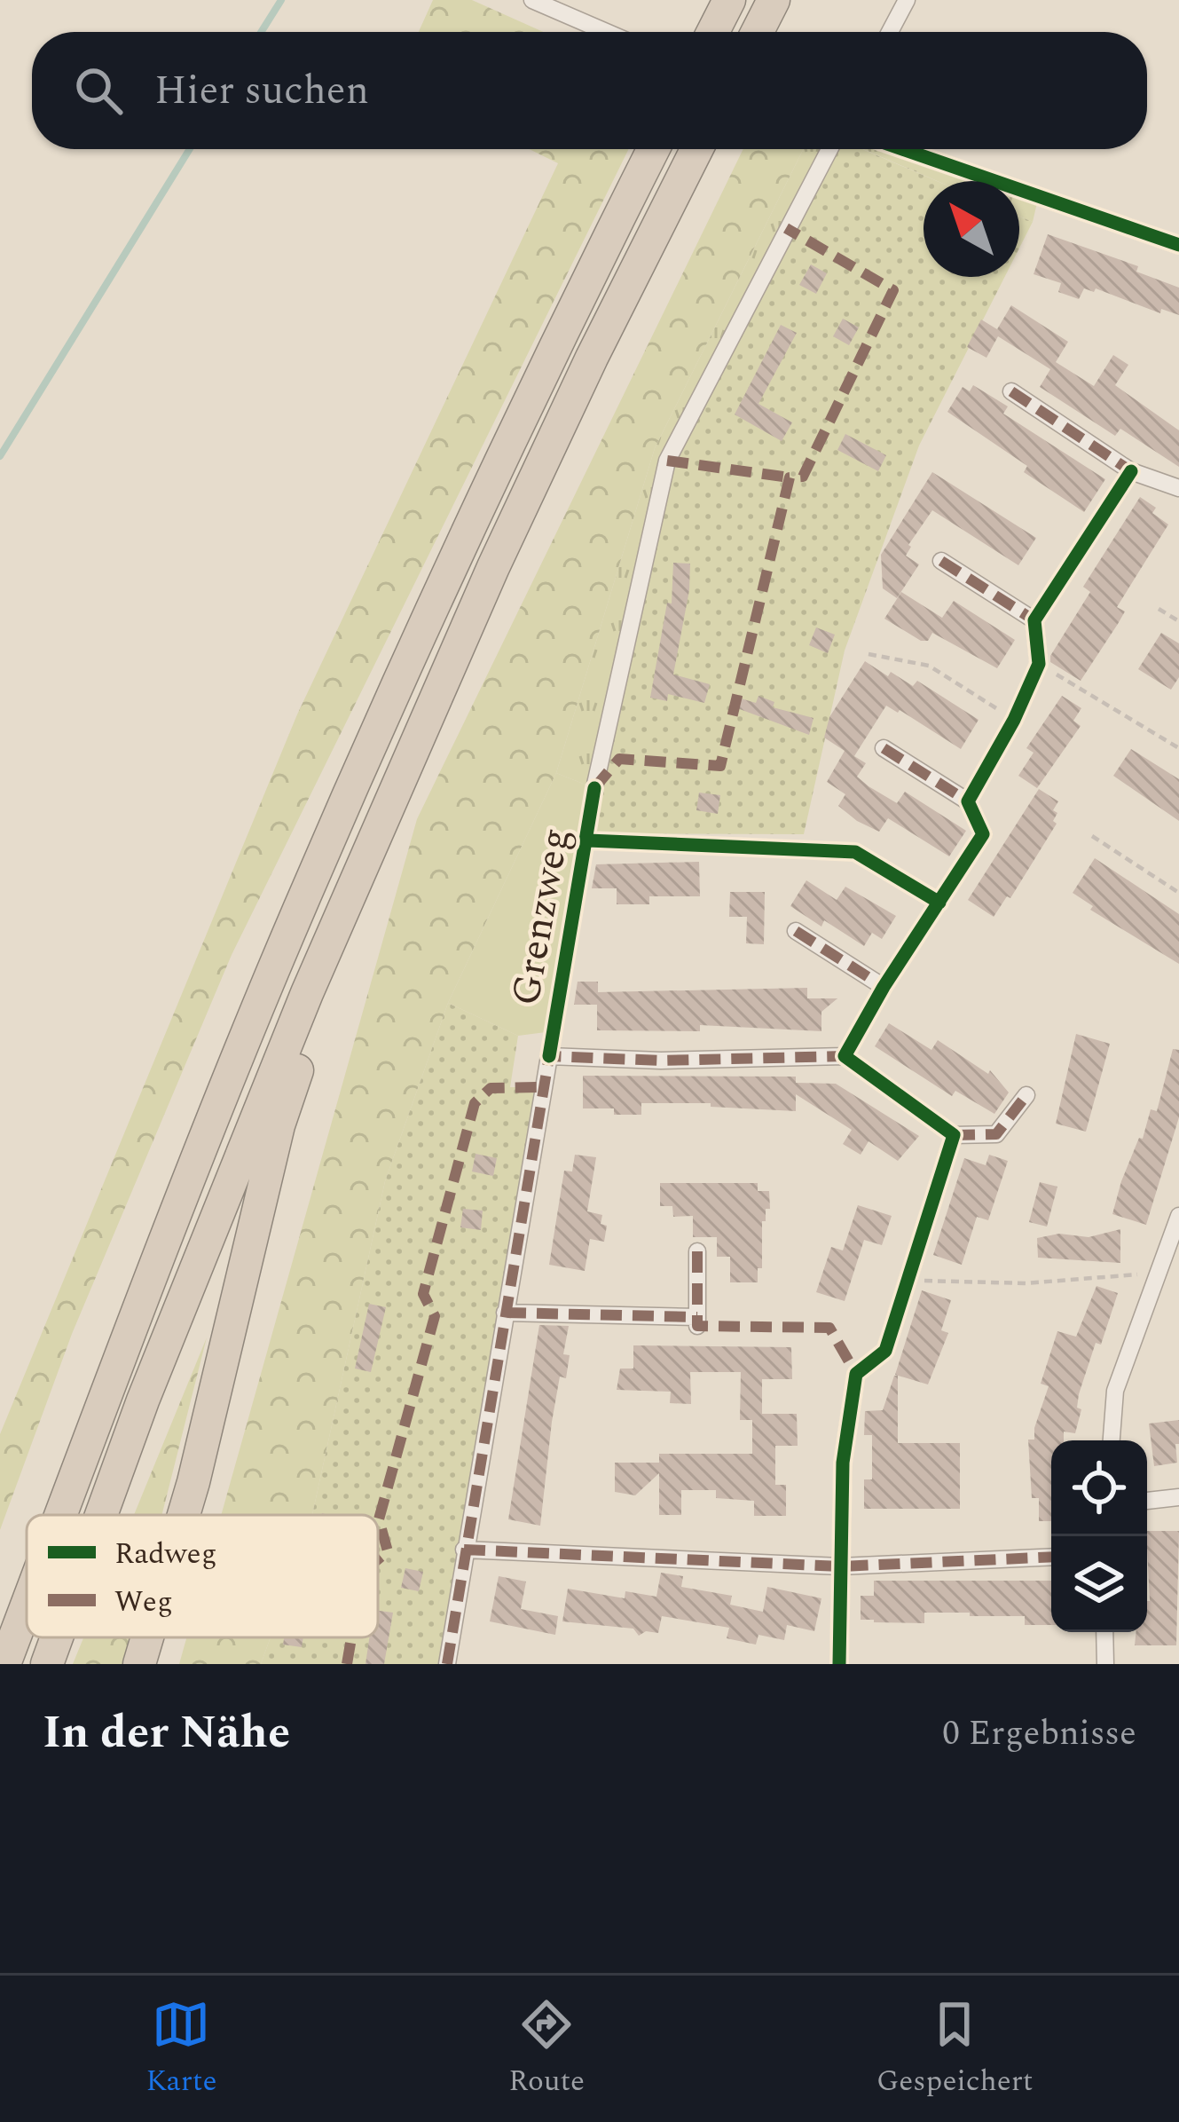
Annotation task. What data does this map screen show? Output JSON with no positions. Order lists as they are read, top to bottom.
{
  "streets": {
    "street": ["Grenzweg"]
  },
  "legend": ["Radweg", "Weg"],
  "north": "top left",
  "page": {
    "search": "Hier suchen",
    "heading": ["In der Nähe", "0 Ergebnisse"],
    "nav": ["Karte", "Route", "Gespeichert"]
  }
}
